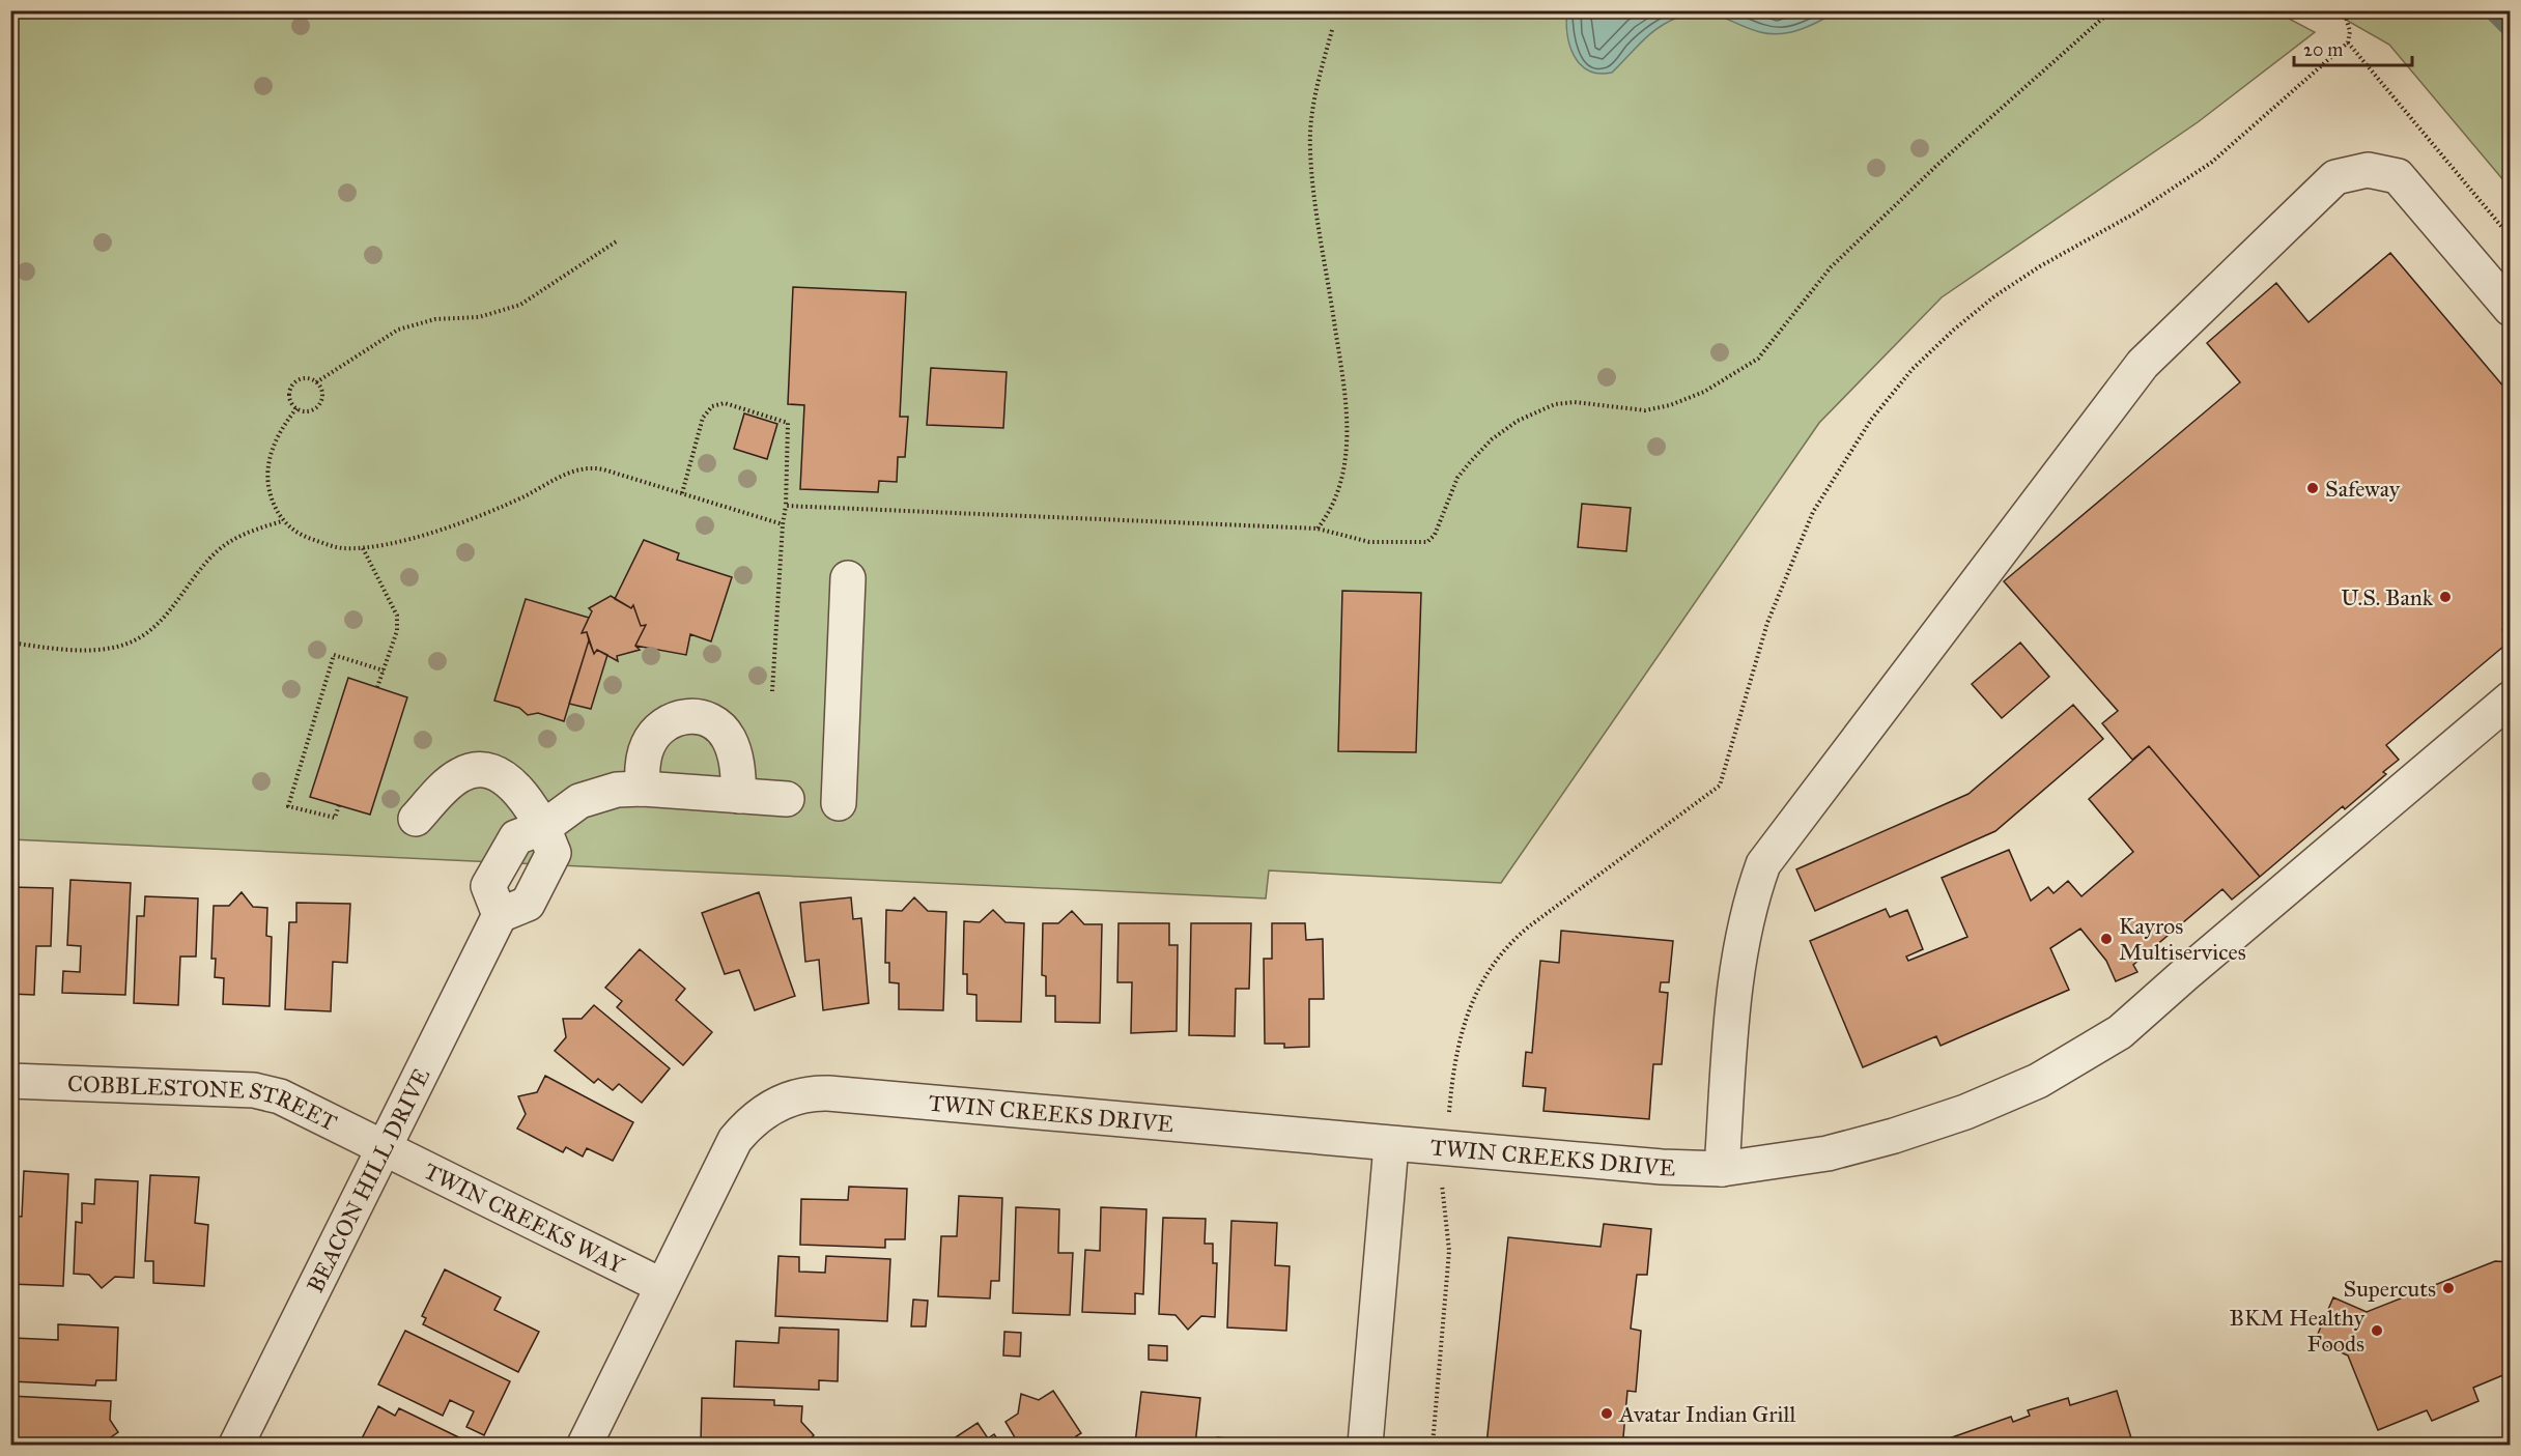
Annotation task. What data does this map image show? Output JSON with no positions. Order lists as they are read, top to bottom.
{
  "streets": {
    "street": [
      "COBBLESTONE STREET",
      "TWIN CREEKS DRIVE",
      "BEACON HILL DRIVE",
      "TWIN CREEKS WAY"
    ]
  },
  "crossings": [
    ["COBBLESTONE STREET", "BEACON HILL DRIVE"],
    ["COBBLESTONE STREET", "TWIN CREEKS WAY"],
    ["TWIN CREEKS DRIVE", "TWIN CREEKS WAY"],
    ["BEACON HILL DRIVE", "TWIN CREEKS WAY"]
  ],
  "places": [
    "Safeway",
    "U.S. Bank",
    "Kayros Multiservices",
    "Supercuts",
    "BKM Healthy Foods",
    "Avatar Indian Grill"
  ],
  "scale_bar": "20 m"
}
